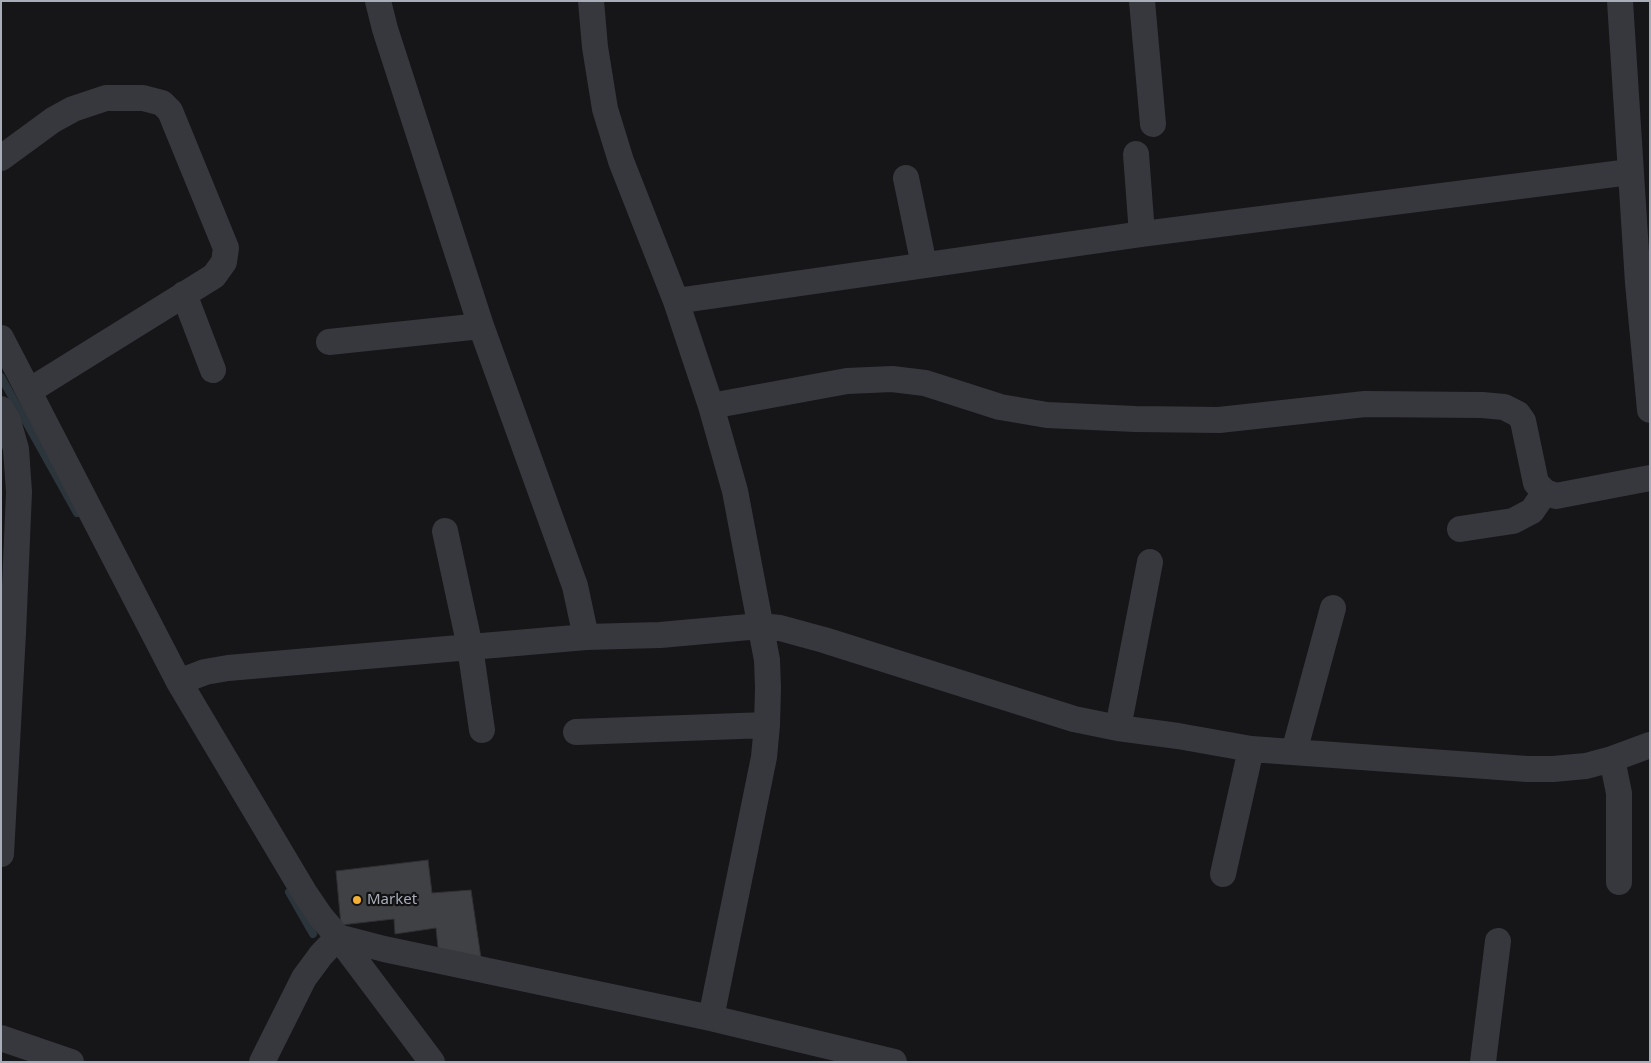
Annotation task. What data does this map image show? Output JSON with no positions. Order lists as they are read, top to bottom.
{
  "places": ["Market"]
}
